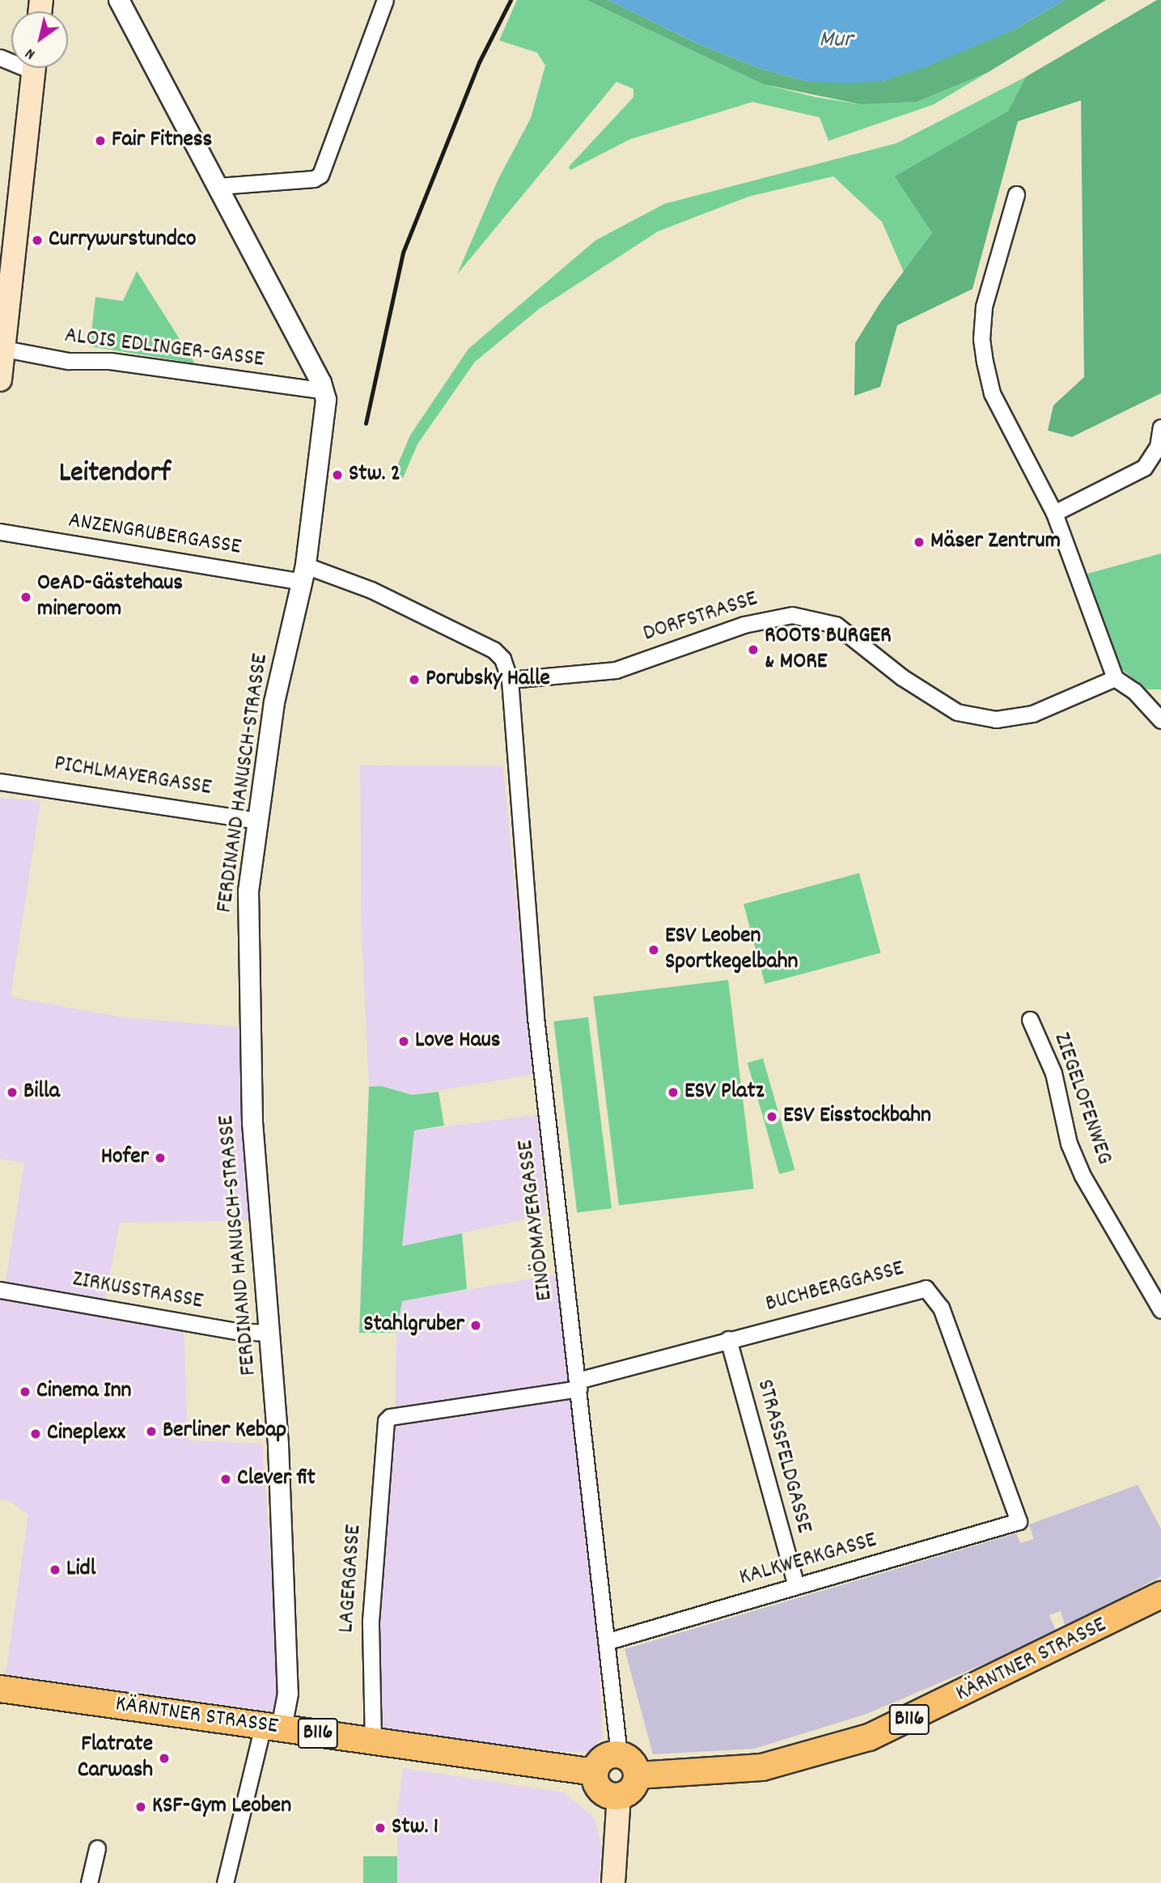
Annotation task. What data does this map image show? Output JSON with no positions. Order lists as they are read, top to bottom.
{
  "streets": {
    "main road": ["KÄRNTNER STRASSE", "B116"],
    "street": [
      "ALOIS EDLINGER-GASSE",
      "ANZENGRUBERGASSE",
      "DORFSTRASSE",
      "PICHLMAYERGASSE",
      "FERDINAND HANUSCH-STRASSE",
      "ZIEGELOFENWEG",
      "EINÖDMAYERGASSE",
      "BUCHBERGGASSE",
      "ZIRKUSSTRASSE",
      "STRASSFELDGASSE",
      "KALKWERKGASSE",
      "LAGERGASSE"
    ]
  },
  "crossings": [
    ["ALOIS EDLINGER-GASSE", "FERDINAND HANUSCH-STRASSE"],
    ["ANZENGRUBERGASSE", "FERDINAND HANUSCH-STRASSE"],
    ["DORFSTRASSE", "EINÖDMAYERGASSE"],
    ["PICHLMAYERGASSE", "FERDINAND HANUSCH-STRASSE"],
    ["FERDINAND HANUSCH-STRASSE", "ZIRKUSSTRASSE"],
    ["FERDINAND HANUSCH-STRASSE", "KÄRNTNER STRASSE"],
    ["EINÖDMAYERGASSE", "BUCHBERGGASSE"],
    ["EINÖDMAYERGASSE", "KALKWERKGASSE"],
    ["EINÖDMAYERGASSE", "KÄRNTNER STRASSE"],
    ["BUCHBERGGASSE", "STRASSFELDGASSE"],
    ["BUCHBERGGASSE", "KALKWERKGASSE"],
    ["BUCHBERGGASSE", "LAGERGASSE"],
    ["STRASSFELDGASSE", "KALKWERKGASSE"],
    ["LAGERGASSE", "KÄRNTNER STRASSE"]
  ],
  "districts": ["Leitendorf"],
  "water": ["Mur"],
  "places": [
    "Fair Fitness",
    "Currywurstundco",
    "Stw. 2",
    "Mäser Zentrum",
    "OeAD-Gästehaus mineroom",
    "ROOTS BURGER & MORE",
    "Porubsky Halle",
    "ESV Leoben Sportkegelbahn",
    "Love Haus",
    "Billa",
    "ESV Platz",
    "ESV Eisstockbahn",
    "Hofer",
    "Stahlgruber",
    "Cinema Inn",
    "Berliner Kebap",
    "Cineplexx",
    "Clever fit",
    "Lidl",
    "Flatrate Carwash",
    "KSF-Gym Leoben",
    "Stw. 1"
  ],
  "north": "bottom left"
}
